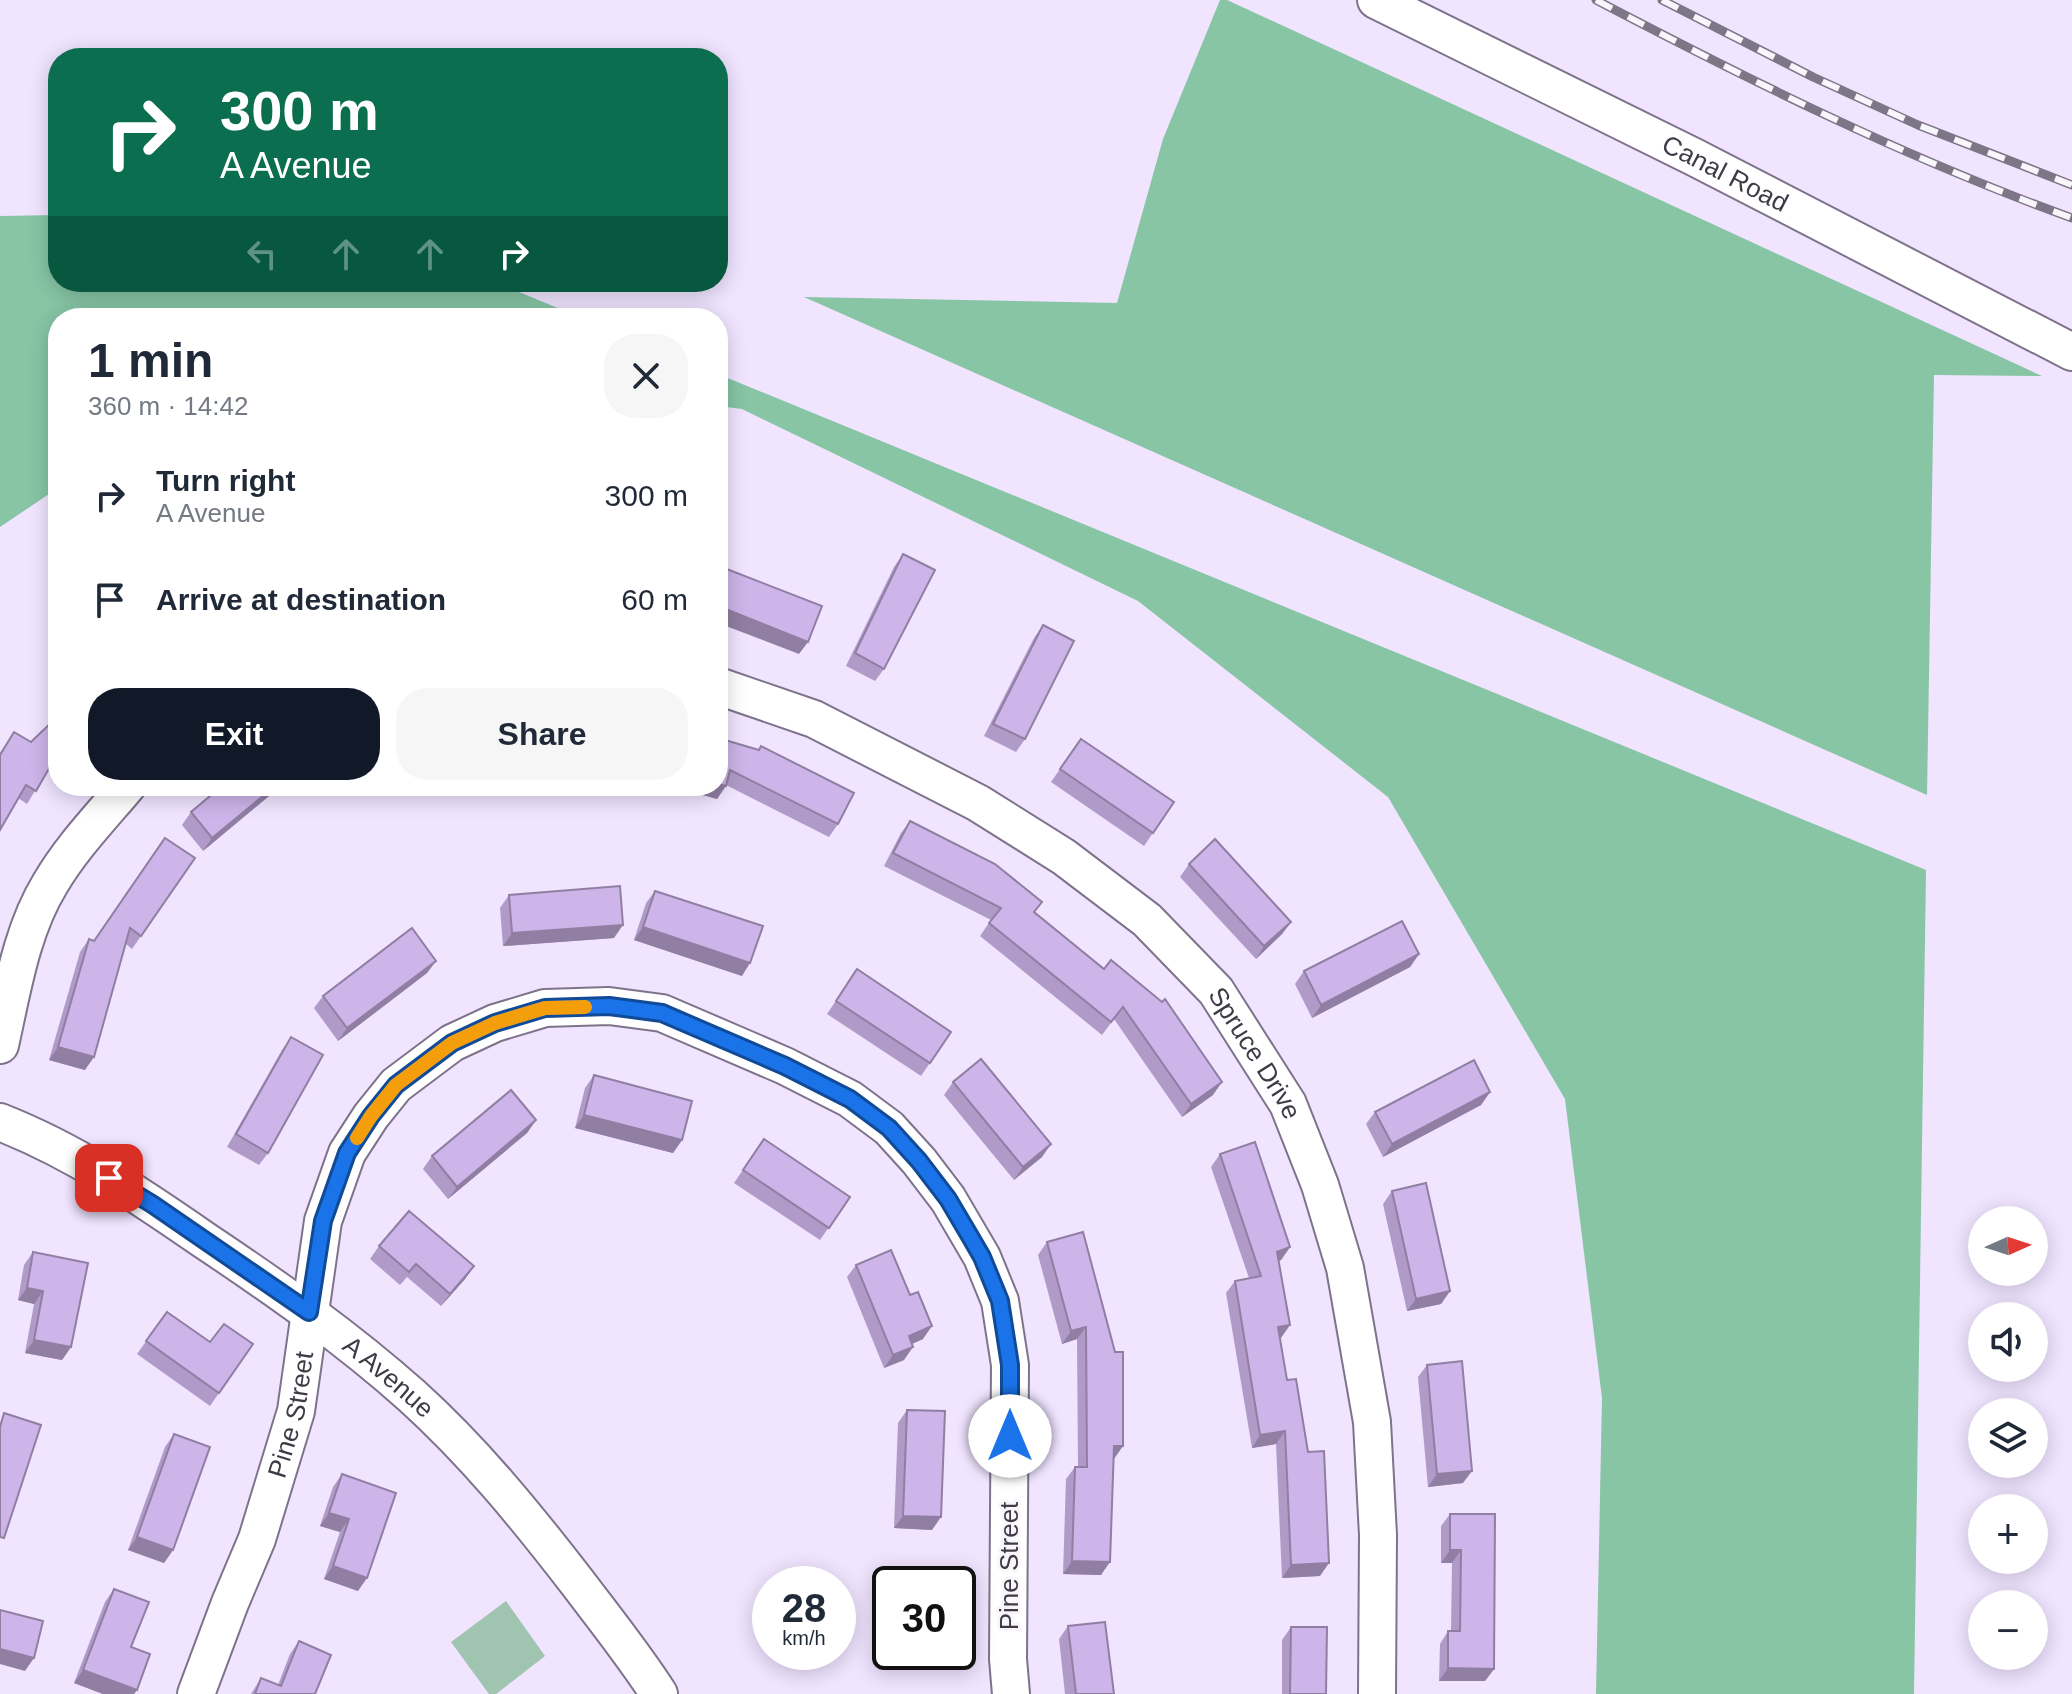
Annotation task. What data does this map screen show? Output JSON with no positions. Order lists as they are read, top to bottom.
{
  "streets": {
    "street": [
      "Canal Road",
      "Spruce Drive",
      "A Avenue",
      "Pine Street"
    ]
  },
  "crossings": [
    ["A Avenue", "Pine Street"]
  ],
  "north": "right",
  "page": {
    "turn": ["300 m", "A Avenue"],
    "heading": ["1 min", "360 m · 14:42"],
    "list": [
      {
        "name": "Turn right",
        "note": "A Avenue",
        "value": "300 m"
      },
      {
        "name": "Arrive at destination",
        "value": "60 m"
      }
    ],
    "buttons": ["Exit", "Share"],
    "map_buttons": ["+", "−"],
    "speed": "28 km/h",
    "limit": "30"
  }
}
